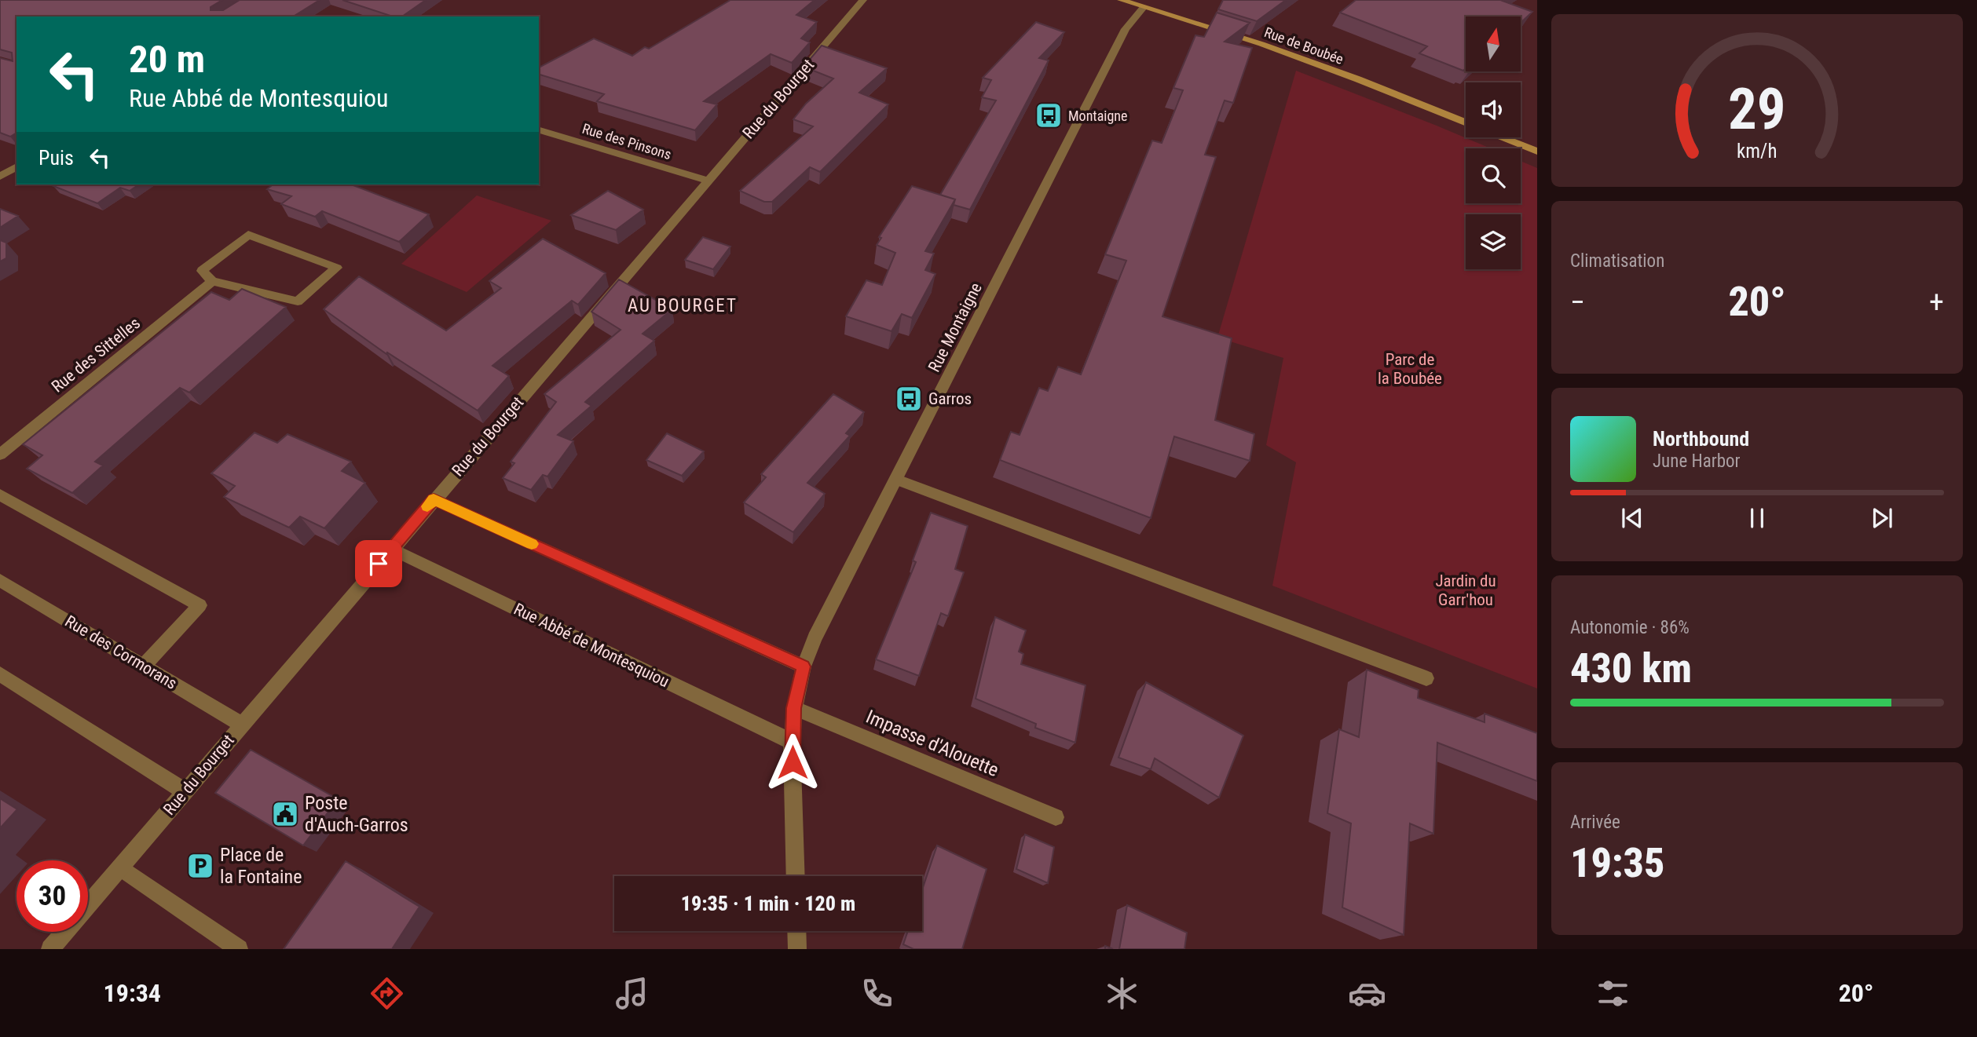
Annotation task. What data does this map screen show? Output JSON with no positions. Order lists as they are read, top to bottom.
{
  "streets": {
    "street": [
      "Rue de Boubée",
      "Rue du Bourget",
      "Rue des Pinsons",
      "Rue Montaigne",
      "Rue des Sittelles",
      "Rue Abbé de Montesquiou",
      "Rue des Cormorans",
      "Impasse d'Alouette"
    ]
  },
  "crossings": [
    ["Rue de Boubée", "Rue Montaigne"],
    ["Rue du Bourget", "Rue des Pinsons"],
    ["Rue du Bourget", "Rue Abbé de Montesquiou"],
    ["Rue du Bourget", "Rue des Cormorans"],
    ["Rue Montaigne", "Rue Abbé de Montesquiou"],
    ["Rue Montaigne", "Impasse d'Alouette"]
  ],
  "districts": ["AU BOURGET"],
  "parks": ["Parc de la Boubée", "Jardin du Garr'hou"],
  "places": {
    "bus stop": ["Montaigne", "Garros"],
    "public building": ["Poste d'Auch-Garros"],
    "parking": ["Place de la Fontaine"]
  },
  "north": "top",
  "page": {
    "turn": ["20 m", "Rue Abbé de Montesquiou"],
    "then": "Puis",
    "tile": [
      "Climatisation",
      ["Autonomie · 86%", "430 km"],
      ["Arrivée", "19:35"]
    ],
    "heat": ["−", "20°", "+"],
    "song": ["Northbound", "June Harbor"],
    "limit": "30",
    "trip": "19:35 · 1 min · 120 m",
    "tabs": ["19:34", "20°"],
    "gauge": ["29", "km/h"]
  }
}
